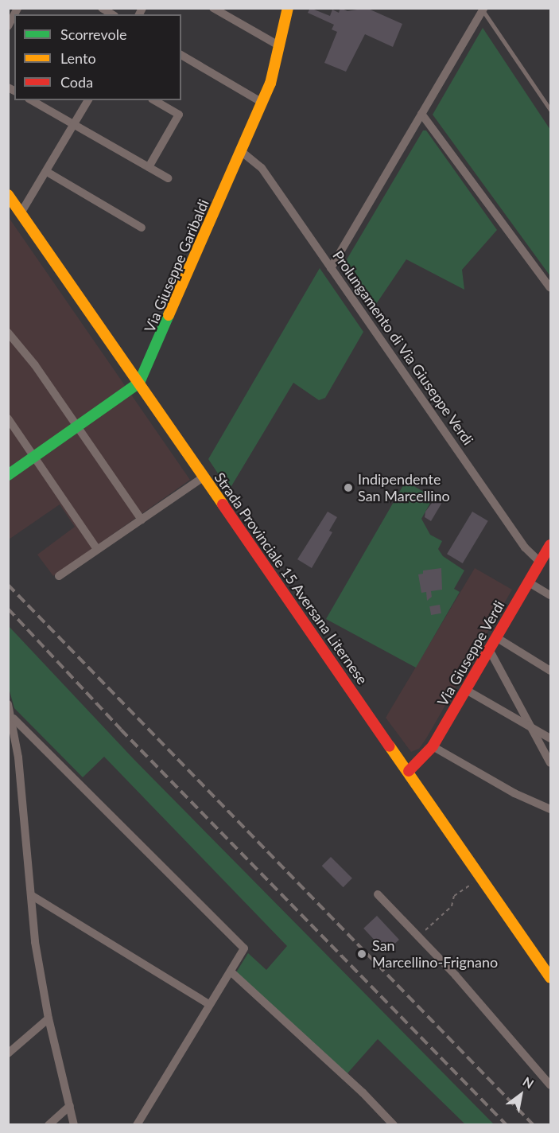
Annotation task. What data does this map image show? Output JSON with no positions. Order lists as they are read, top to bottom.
{
  "streets": {
    "main road": ["Via Giuseppe Garibaldi", "Strada Provinciale 15 Aversana Liternese", "Via Giuseppe Verdi"],
    "street": ["Prolungamento di Via Giuseppe Verdi"]
  },
  "crossings": [
    ["Via Giuseppe Garibaldi", "Prolungamento di Via Giuseppe Verdi"],
    ["Via Giuseppe Garibaldi", "Strada Provinciale 15 Aversana Liternese"],
    ["Prolungamento di Via Giuseppe Verdi", "Via Giuseppe Verdi"],
    ["Strada Provinciale 15 Aversana Liternese", "Via Giuseppe Verdi"]
  ],
  "places": ["Indipendente San Marcellino", "San Marcellino-Frignano"],
  "legend": ["Scorrevole", "Lento", "Coda"],
  "north": "top right"
}
